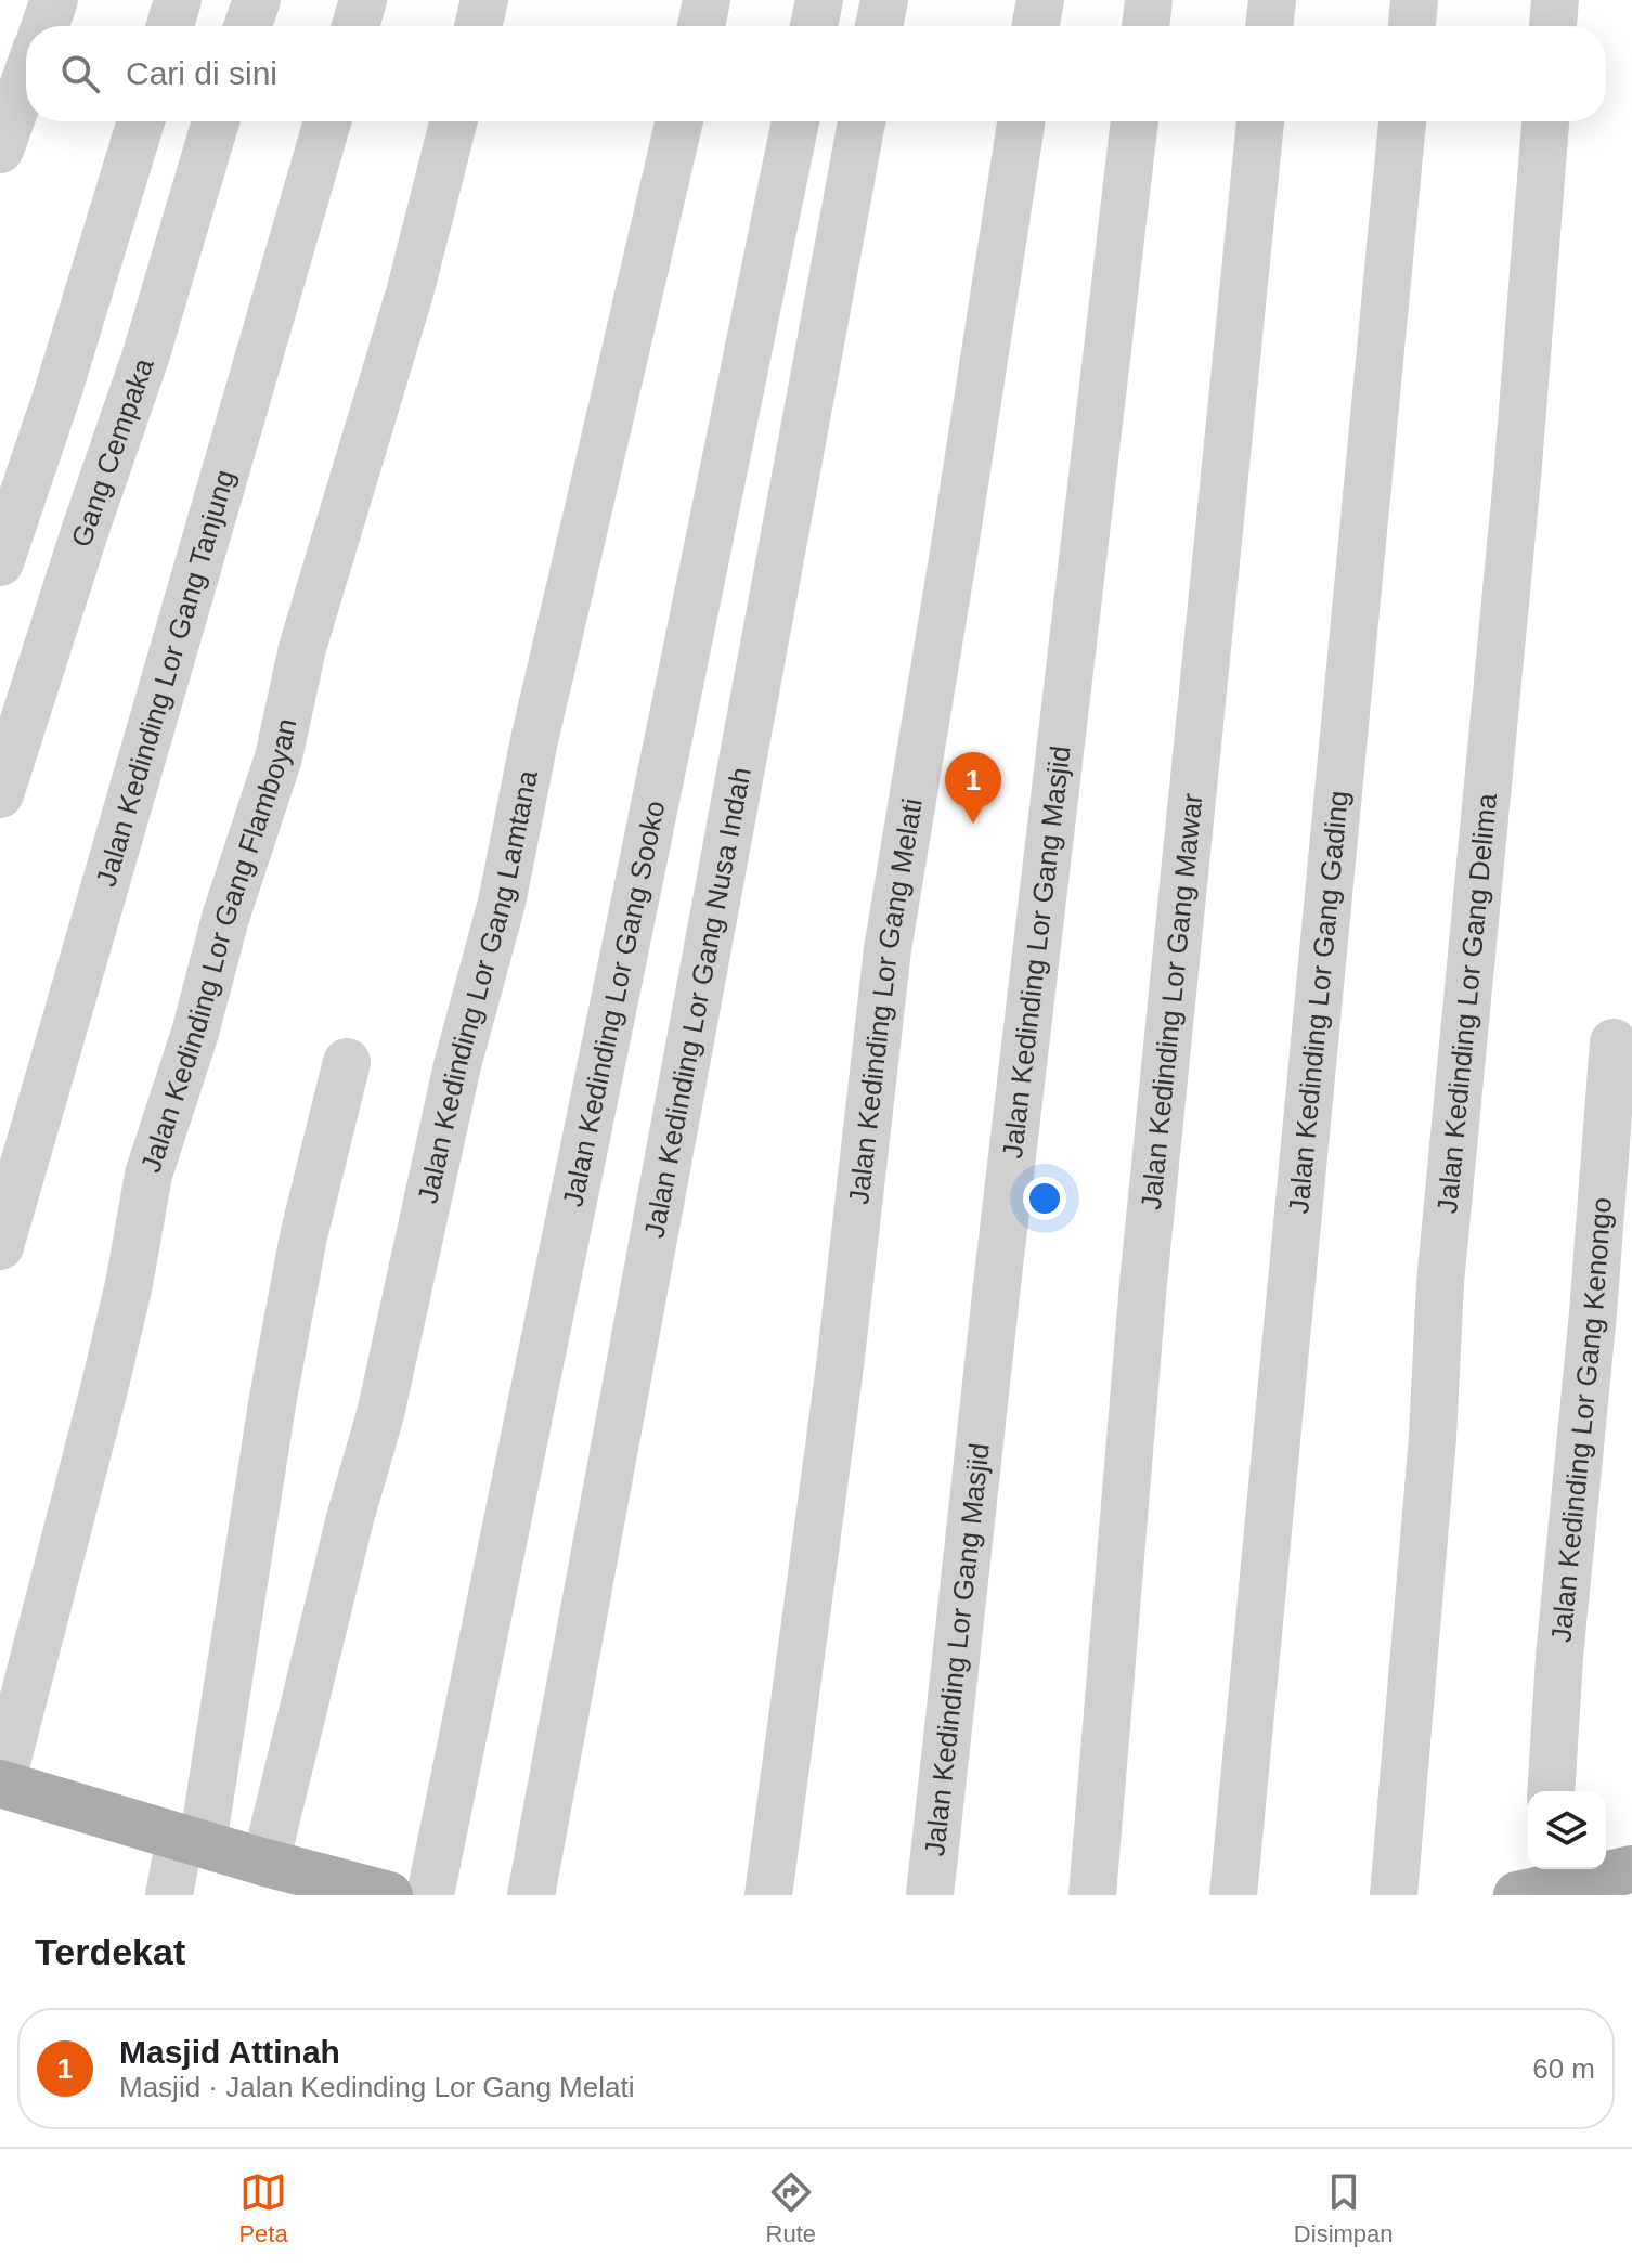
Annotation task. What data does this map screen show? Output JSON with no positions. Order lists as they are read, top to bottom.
{
  "streets": {
    "street": [
      "Gang Cempaka",
      "Jalan Kedinding Lor Gang Tanjung",
      "Jalan Kedinding Lor Gang Flamboyan",
      "Jalan Kedinding Lor Gang Masjid",
      "Jalan Kedinding Lor Gang Lamtana",
      "Jalan Kedinding Lor Gang Melati",
      "Jalan Kedinding Lor Gang Mawar",
      "Jalan Kedinding Lor Gang Delima",
      "Jalan Kedinding Lor Gang Sooko",
      "Jalan Kedinding Lor Gang Nusa Indah",
      "Jalan Kedinding Lor Gang Gading",
      "Jalan Kedinding Lor Gang Kenongo"
    ]
  },
  "page": {
    "search": "Cari di sini",
    "pins": "1",
    "heading": "Terdekat",
    "list": [
      {
        "mark": "1",
        "name": "Masjid Attinah",
        "note": "Masjid · Jalan Kedinding Lor Gang Melati",
        "value": "60 m"
      }
    ],
    "nav": ["Peta", "Rute", "Disimpan"]
  }
}
